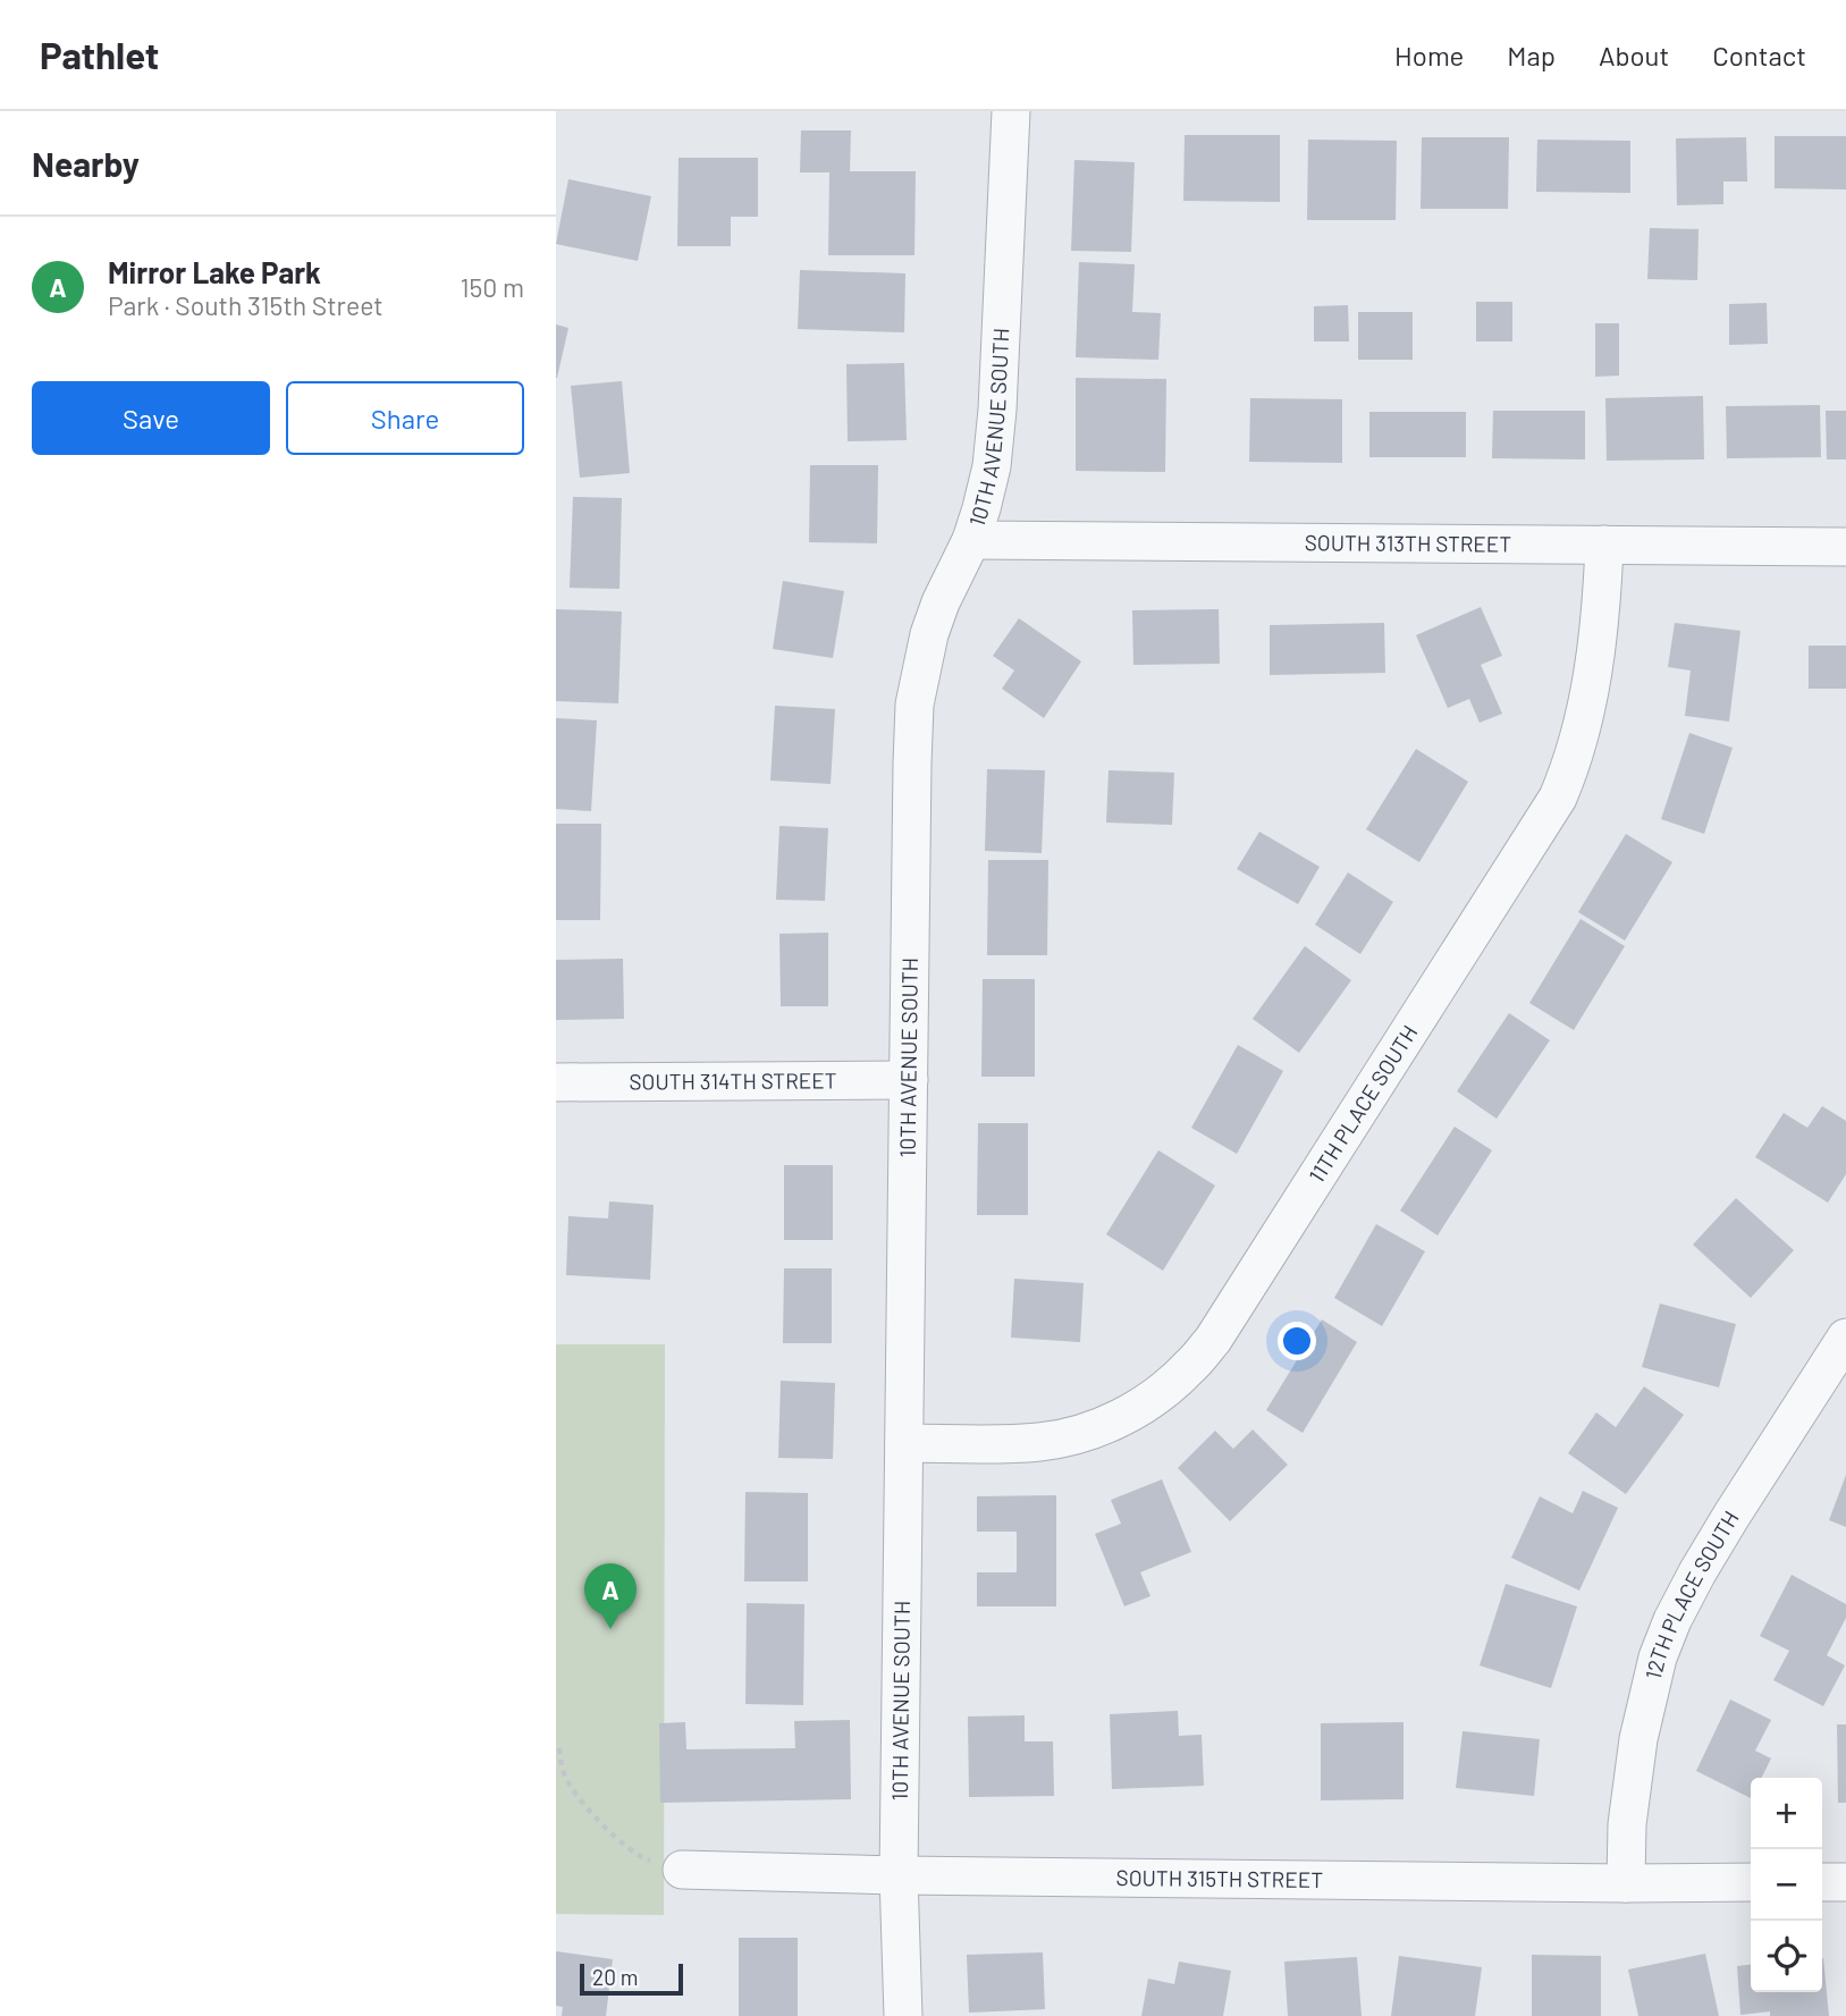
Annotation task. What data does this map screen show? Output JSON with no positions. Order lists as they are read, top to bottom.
{
  "streets": {
    "street": [
      "10TH AVENUE SOUTH",
      "SOUTH 313TH STREET",
      "SOUTH 314TH STREET",
      "11TH PLACE SOUTH",
      "12TH PLACE SOUTH",
      "SOUTH 315TH STREET"
    ]
  },
  "crossings": [
    ["10TH AVENUE SOUTH", "SOUTH 313TH STREET"],
    ["10TH AVENUE SOUTH", "SOUTH 314TH STREET"],
    ["10TH AVENUE SOUTH", "11TH PLACE SOUTH"],
    ["10TH AVENUE SOUTH", "SOUTH 315TH STREET"],
    ["SOUTH 313TH STREET", "11TH PLACE SOUTH"],
    ["12TH PLACE SOUTH", "SOUTH 315TH STREET"]
  ],
  "scale_bar": "20 m",
  "page": {
    "header": "Pathlet",
    "nav": [
      "Home",
      "Map",
      "About",
      "Contact"
    ],
    "heading": "Nearby",
    "list": [
      {
        "mark": "A",
        "name": "Mirror Lake Park",
        "note": "Park · South 315th Street",
        "value": "150 m"
      }
    ],
    "buttons": ["Save", "Share"],
    "pins": "A",
    "map_buttons": ["+", "−"],
    "scale": "20 m"
  }
}
